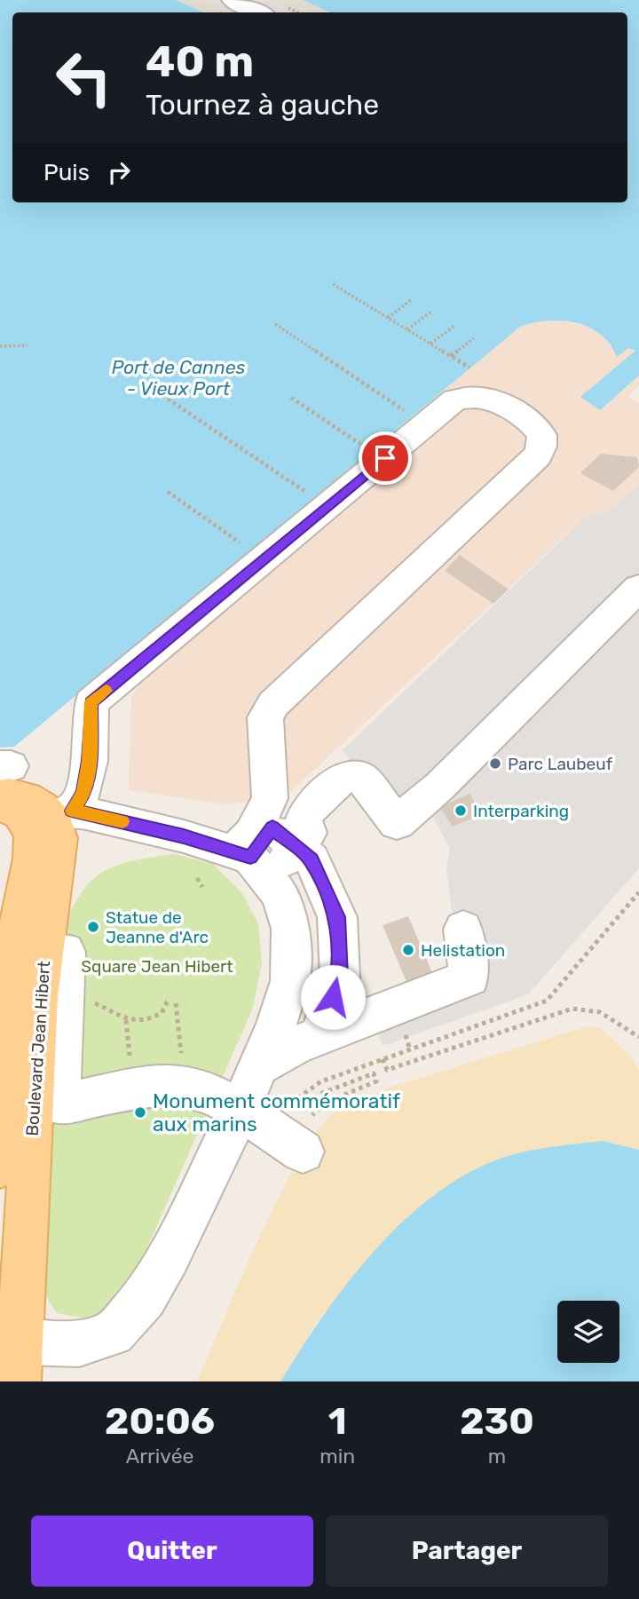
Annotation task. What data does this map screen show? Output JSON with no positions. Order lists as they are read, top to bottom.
{
  "streets": {
    "main road": ["Boulevard Jean Hibert"]
  },
  "water": ["Port de Cannes - Vieux Port"],
  "parks": ["Square Jean Hibert"],
  "places": [
    "Parc Laubeuf",
    "Interparking",
    "Statue de Jeanne d'Arc",
    "Helistation",
    "Monument commémoratif aux marins"
  ],
  "page": {
    "turn": ["40 m", "Tournez à gauche"],
    "then": "Puis",
    "eta": [
      "20:06",
      "Arrivée",
      "1",
      "min",
      "230",
      "m"
    ],
    "buttons": ["Quitter", "Partager"]
  }
}
